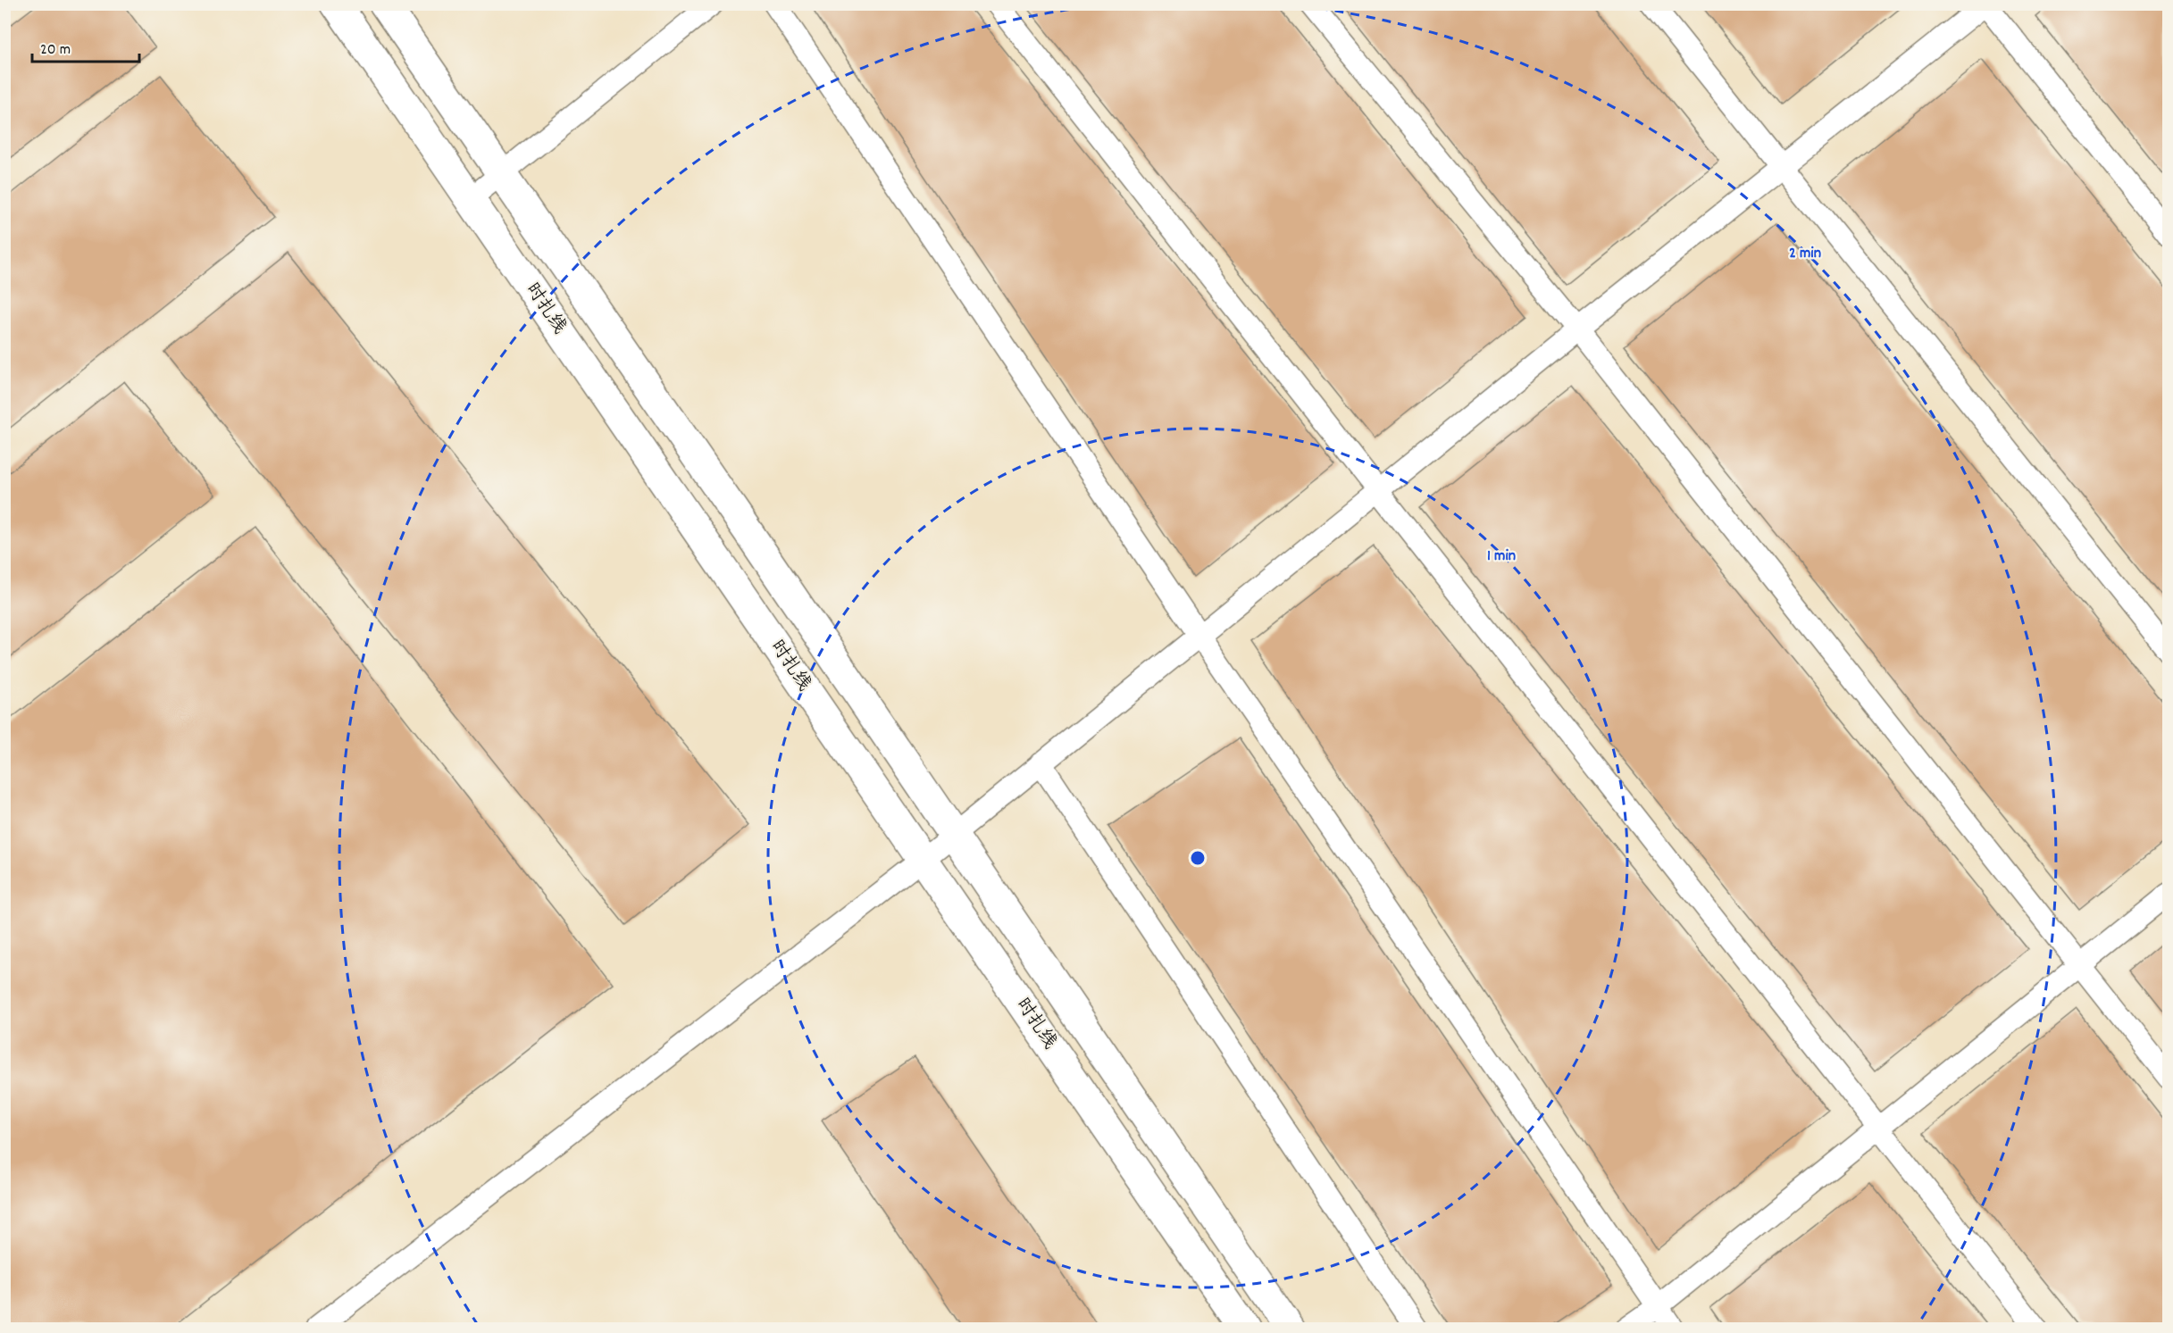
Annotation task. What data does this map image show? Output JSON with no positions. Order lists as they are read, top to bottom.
{
  "streets": {
    "main road": ["时扎线"]
  },
  "scale_bar": "20 m",
  "rings": ["2 min", "1 min"]
}
